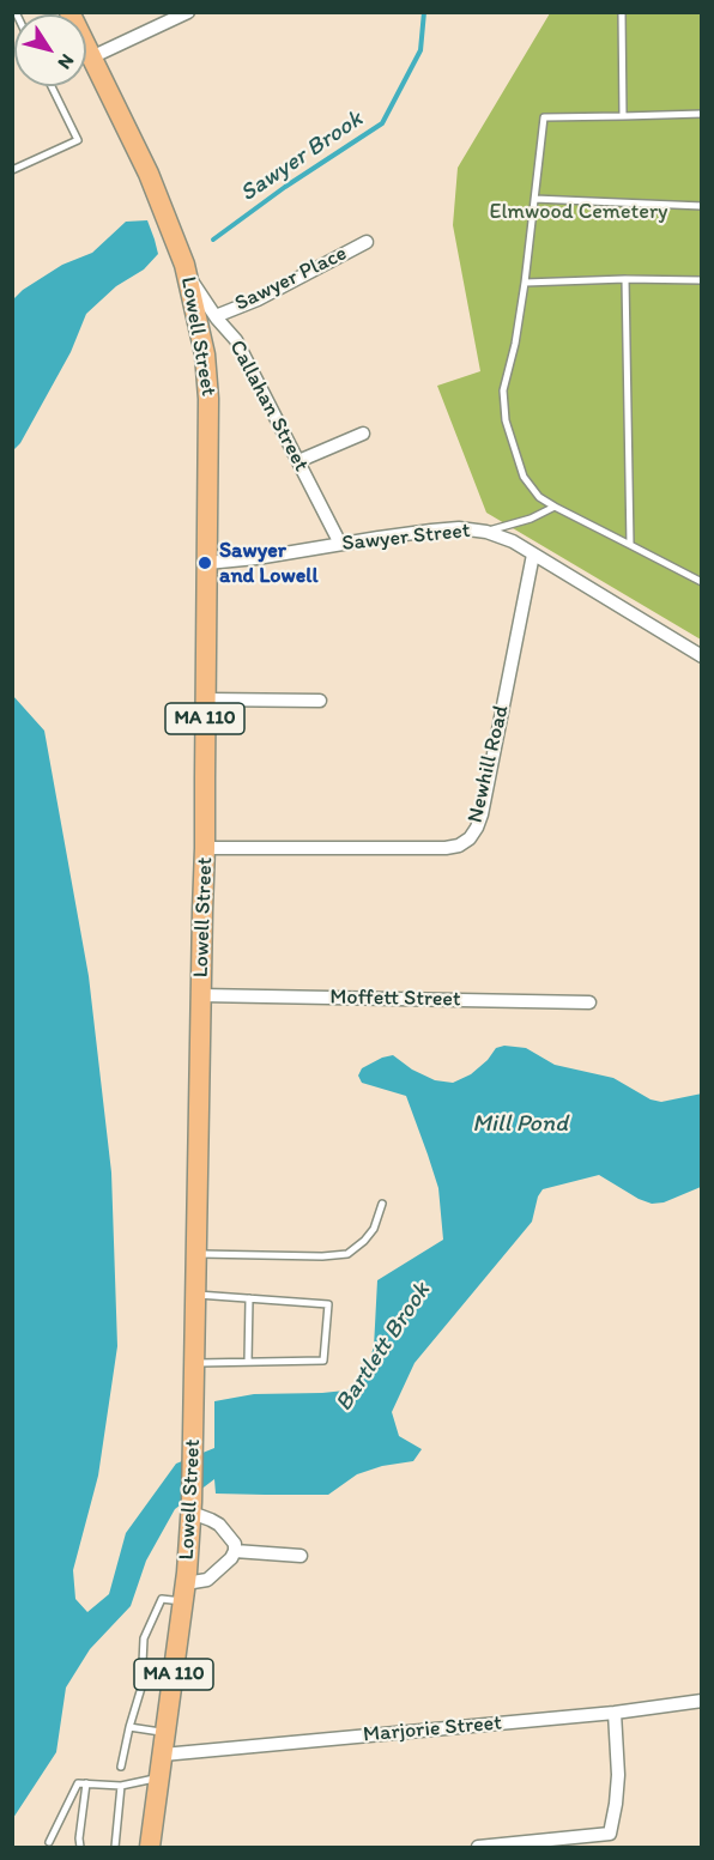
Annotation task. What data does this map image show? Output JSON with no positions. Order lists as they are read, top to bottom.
{
  "streets": {
    "main road": ["Lowell Street", "MA 110"],
    "street": [
      "Sawyer Place",
      "Callahan Street",
      "Sawyer Street",
      "Newhill Road",
      "Moffett Street",
      "Marjorie Street"
    ]
  },
  "crossings": [
    ["Sawyer Place", "Callahan Street"],
    ["Lowell Street", "Callahan Street"],
    ["Lowell Street", "Sawyer Street"],
    ["Lowell Street", "Newhill Road"],
    ["Lowell Street", "Moffett Street"],
    ["Lowell Street", "Marjorie Street"],
    ["Callahan Street", "Sawyer Street"],
    ["Sawyer Street", "Newhill Road"]
  ],
  "water": ["Sawyer Brook", "Mill Pond", "Bartlett Brook"],
  "parks": ["Elmwood Cemetery"],
  "places": ["Sawyer and Lowell"],
  "north": "bottom right"
}
